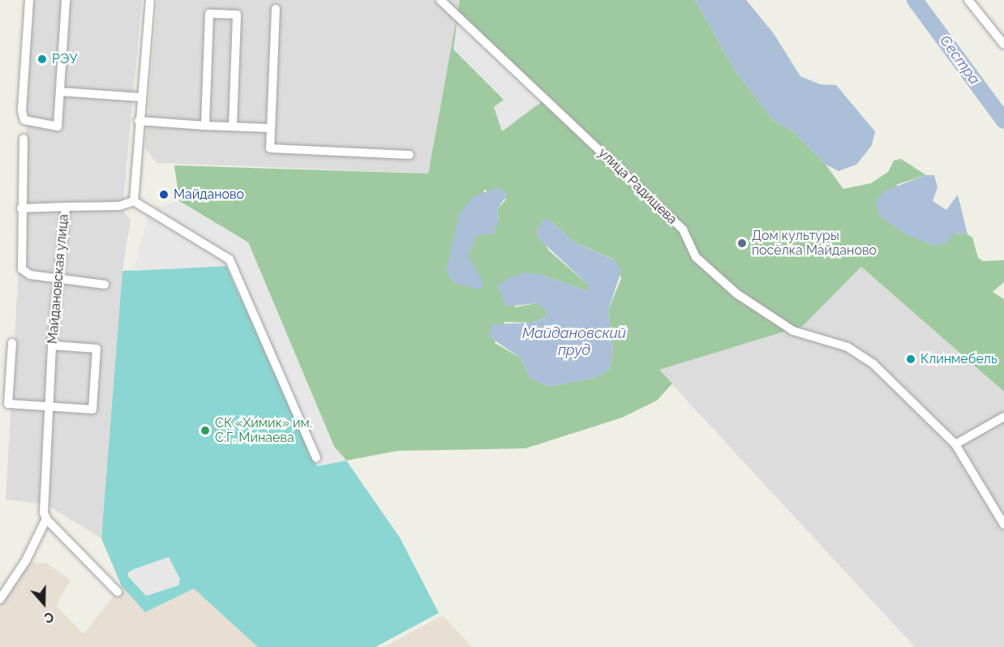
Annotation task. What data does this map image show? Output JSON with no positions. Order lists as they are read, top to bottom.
{
  "streets": {
    "street": ["улица Радищева", "Майдановская улица"]
  },
  "water": ["Сестра", "Майдановский пруд"],
  "places": [
    "РЭУ",
    "Майданово",
    "Дом культуры посёлка Майданово",
    "Клинмебель",
    "СК «Химик» им. С.Г. Минаева"
  ],
  "north": "bottom"
}
